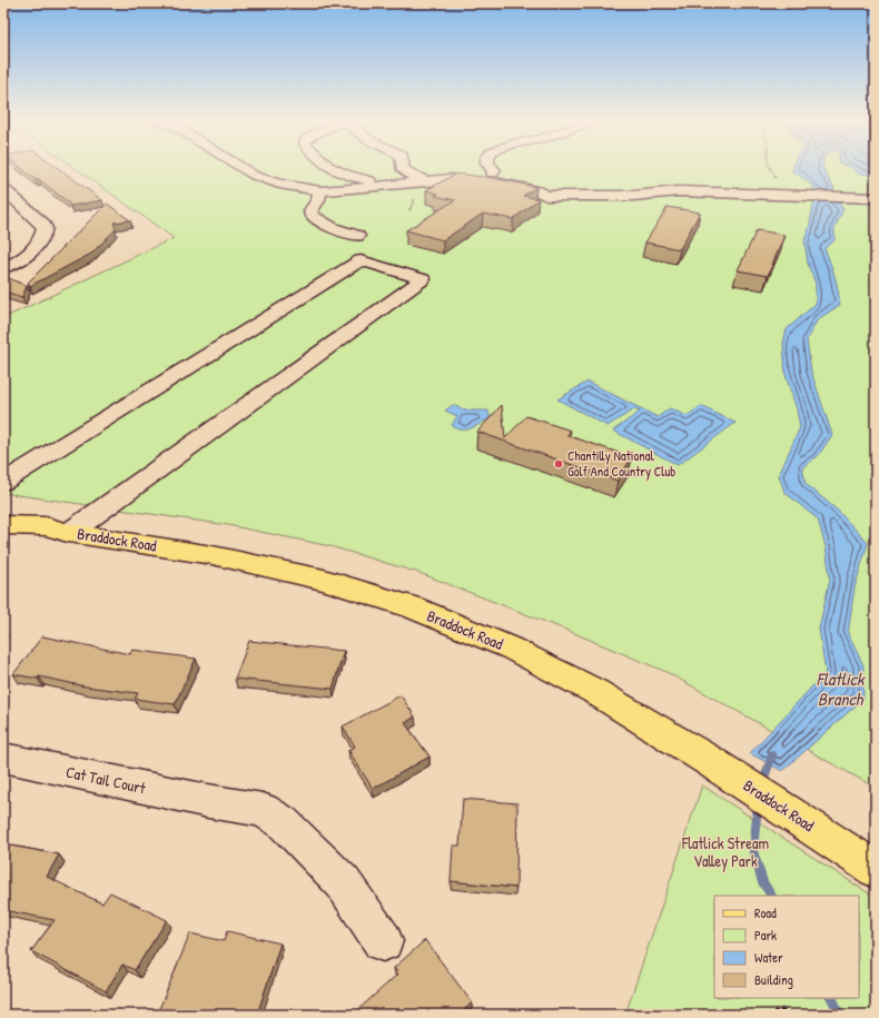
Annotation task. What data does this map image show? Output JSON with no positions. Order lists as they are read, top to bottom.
{
  "streets": {
    "main road": ["Braddock Road"],
    "street": ["Cat Tail Court"]
  },
  "water": ["Flatlick Branch"],
  "parks": ["Flatlick Stream Valley Park"],
  "places": ["Chantilly National Golf And Country Club"],
  "legend": [
    "Road",
    "Park",
    "Water",
    "Building"
  ]
}
